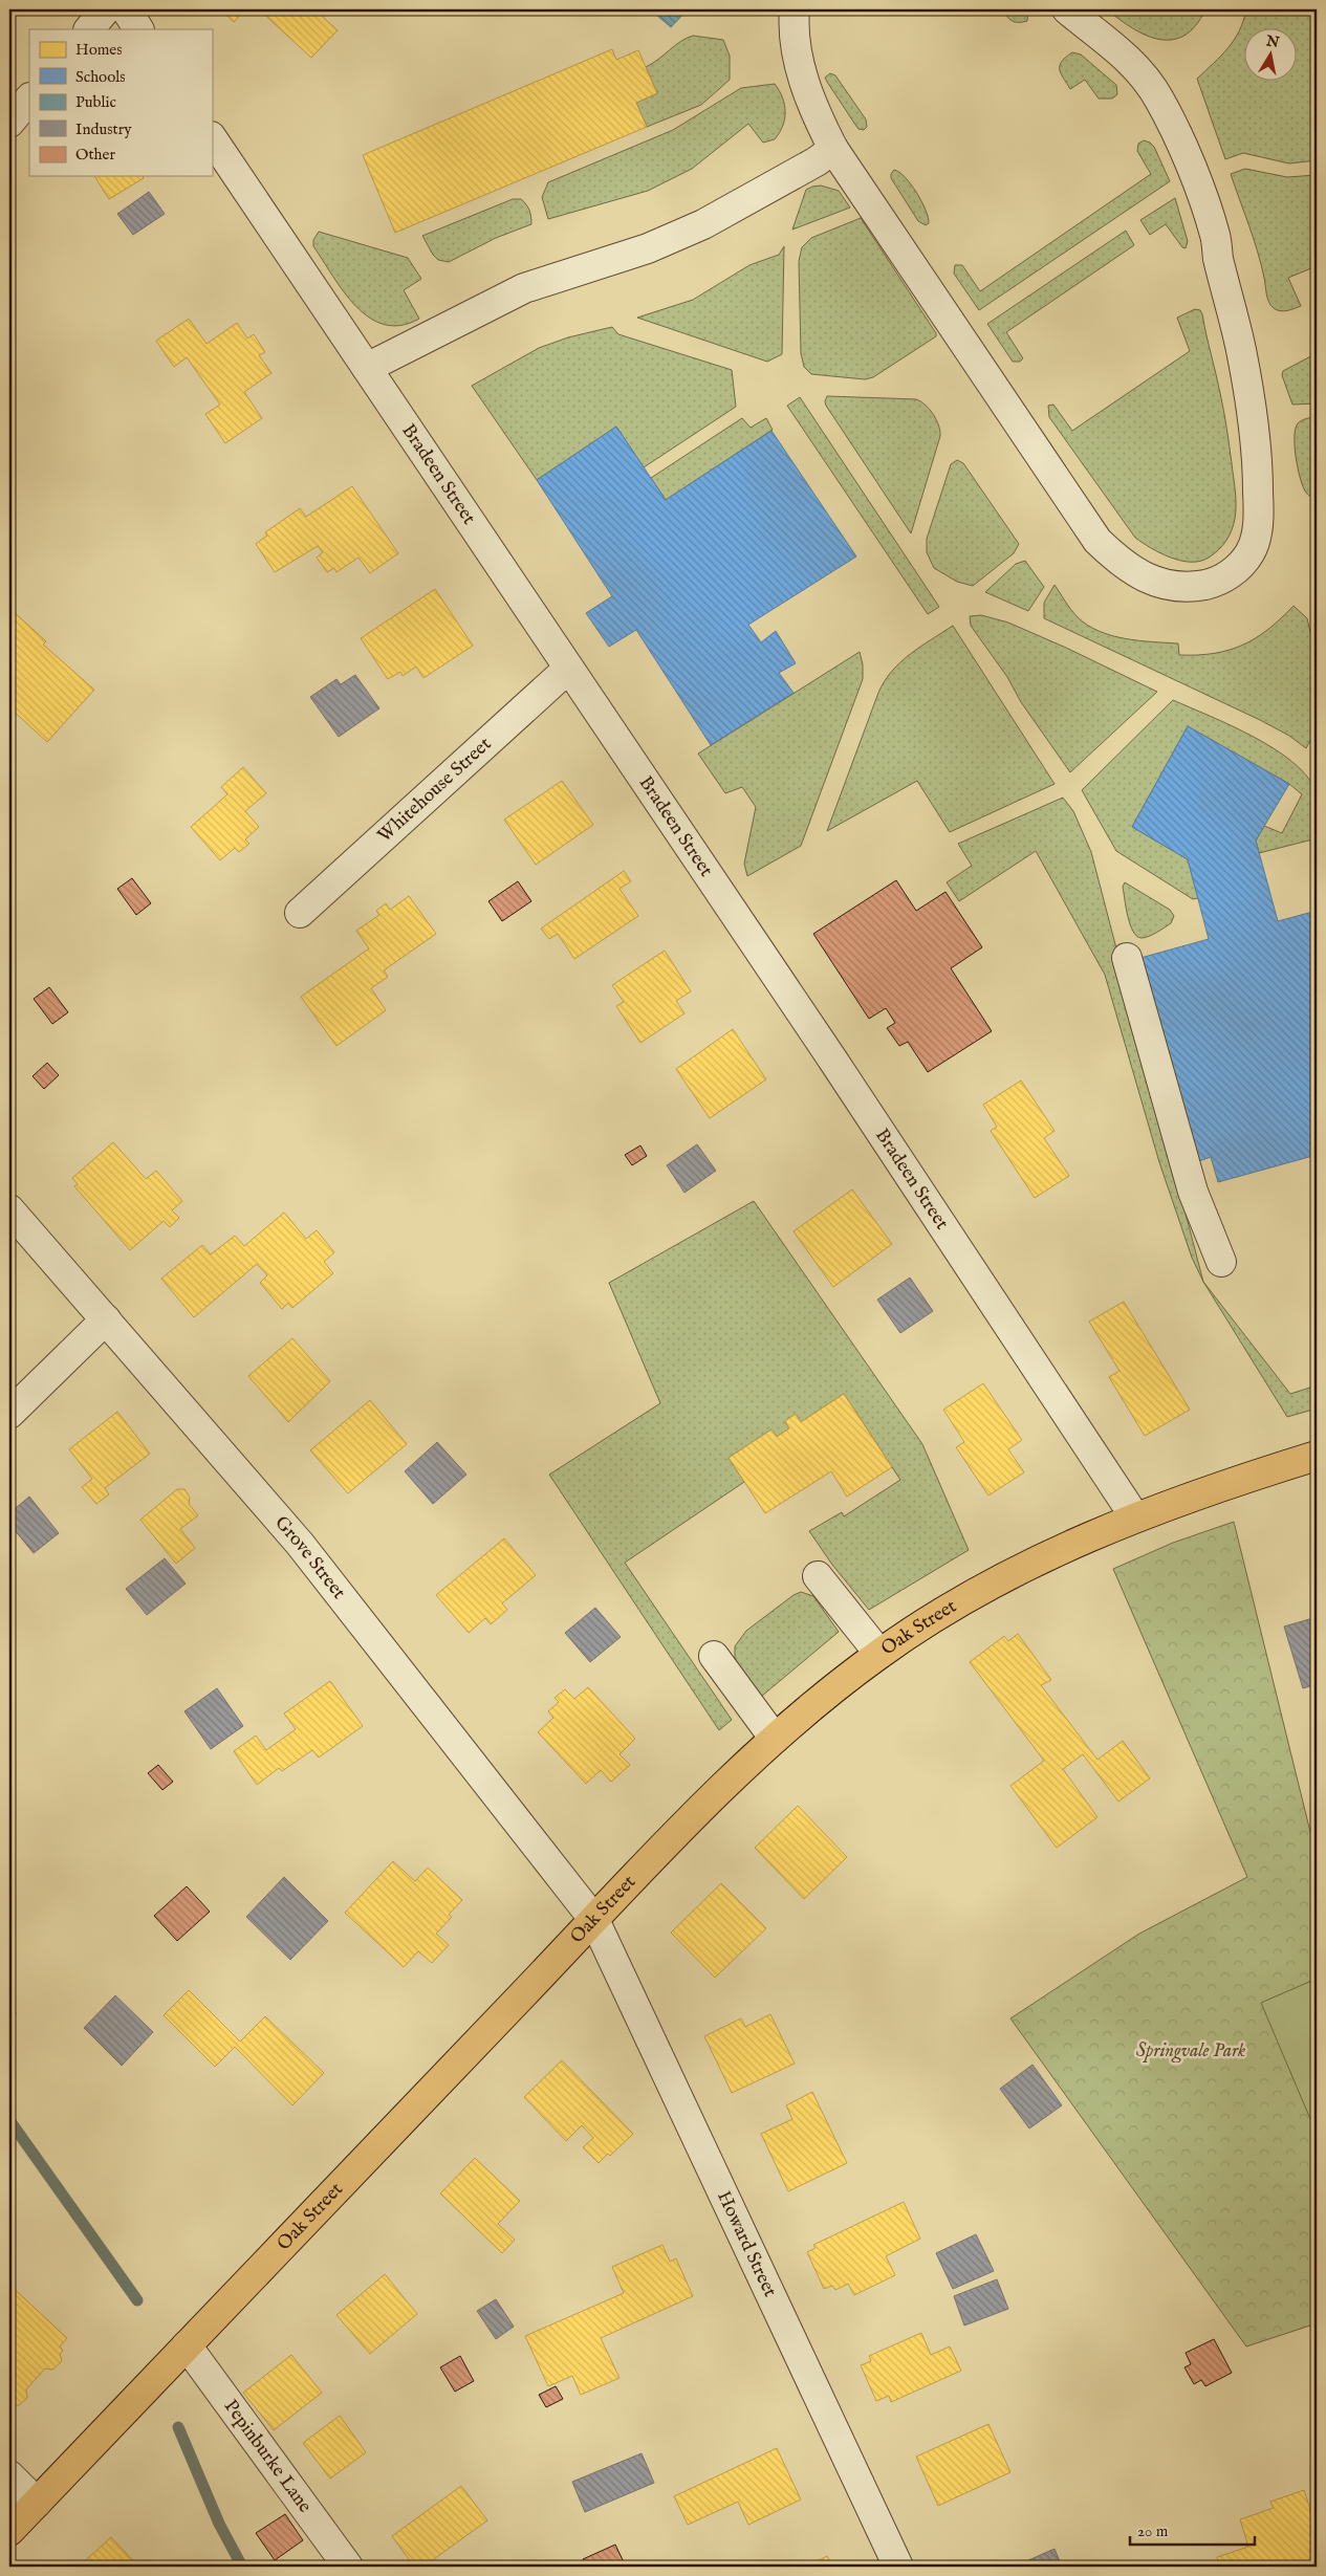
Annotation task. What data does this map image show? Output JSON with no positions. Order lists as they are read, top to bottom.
{
  "streets": {
    "main road": ["Oak Street"],
    "street": [
      "Bradeen Street",
      "Whitehouse Street",
      "Grove Street",
      "Howard Street",
      "Pepinburke Lane"
    ]
  },
  "crossings": [
    ["Bradeen Street", "Whitehouse Street"],
    ["Bradeen Street", "Oak Street"],
    ["Grove Street", "Oak Street"],
    ["Grove Street", "Howard Street"],
    ["Oak Street", "Howard Street"],
    ["Oak Street", "Pepinburke Lane"]
  ],
  "parks": ["Springvale Park"],
  "legend": [
    "Homes",
    "Schools",
    "Public",
    "Industry",
    "Other"
  ],
  "scale_bar": "20 m",
  "north": "top"
}
